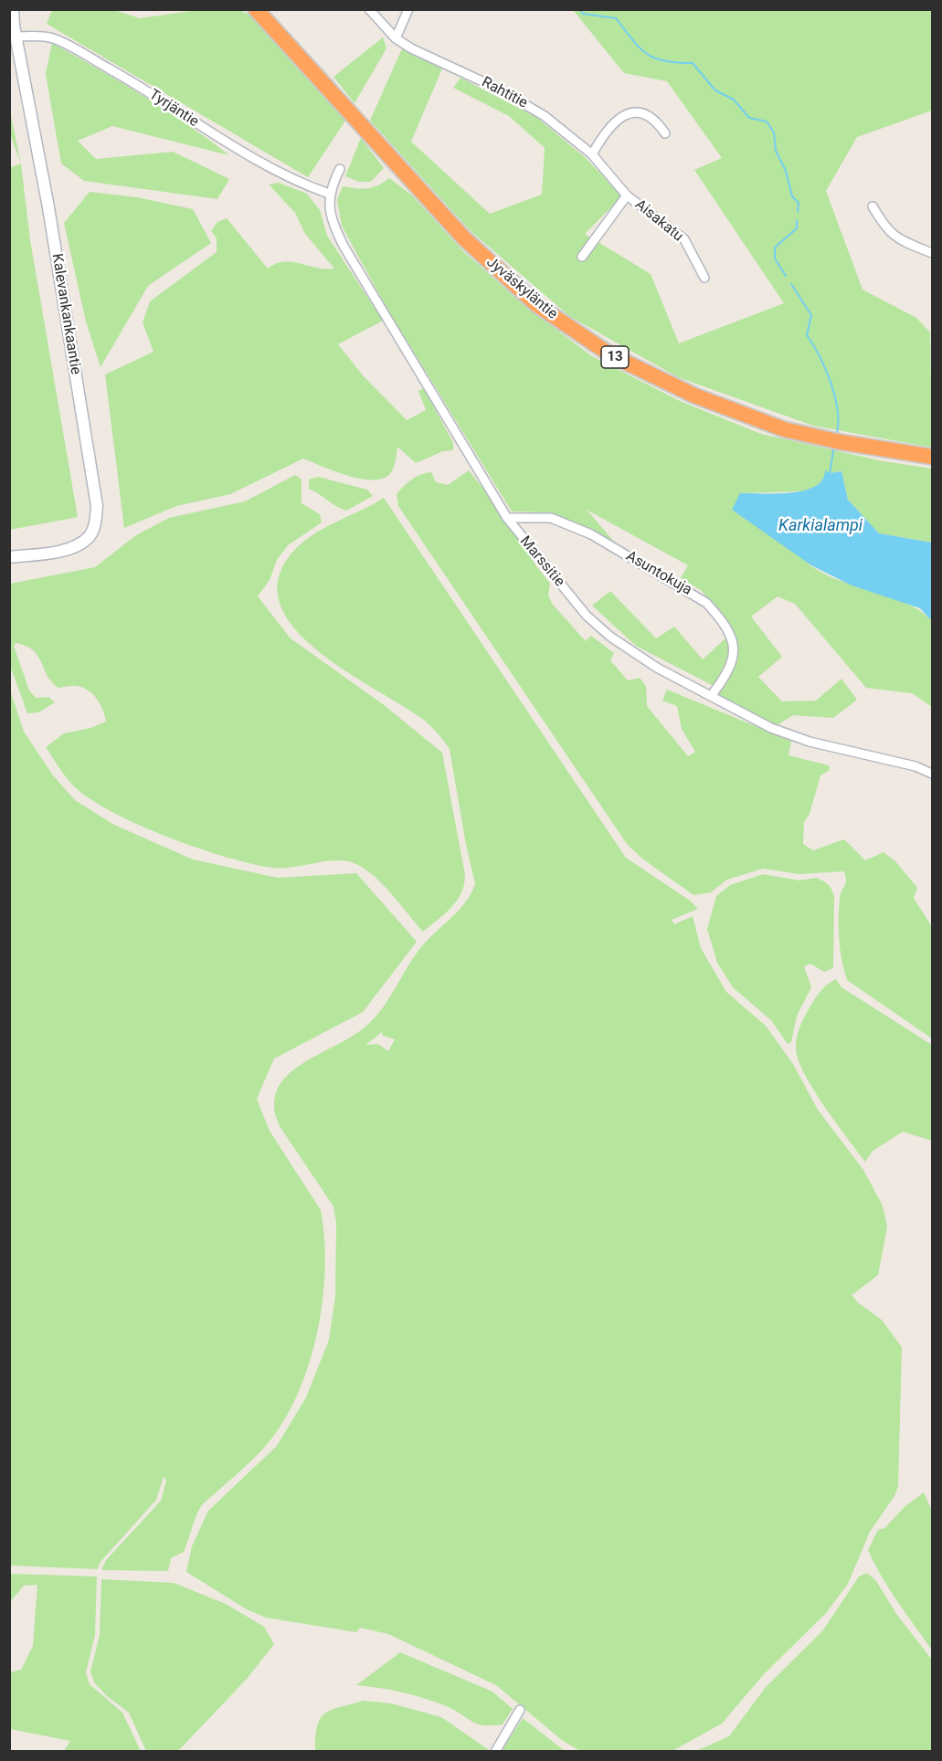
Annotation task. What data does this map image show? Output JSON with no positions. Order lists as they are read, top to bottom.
{
  "streets": {
    "highway": ["Jyväskyläntie", "13"],
    "street": [
      "Rahtitie",
      "Tyrjäntie",
      "Aisakatu",
      "Kalevankankaantie",
      "Marssitie",
      "Asuntokuja"
    ]
  },
  "crossings": [
    ["Rahtitie", "Aisakatu"],
    ["Tyrjäntie", "Kalevankankaantie"],
    ["Tyrjäntie", "Marssitie"],
    ["Marssitie", "Asuntokuja"]
  ],
  "water": ["Karkialampi"]
}
